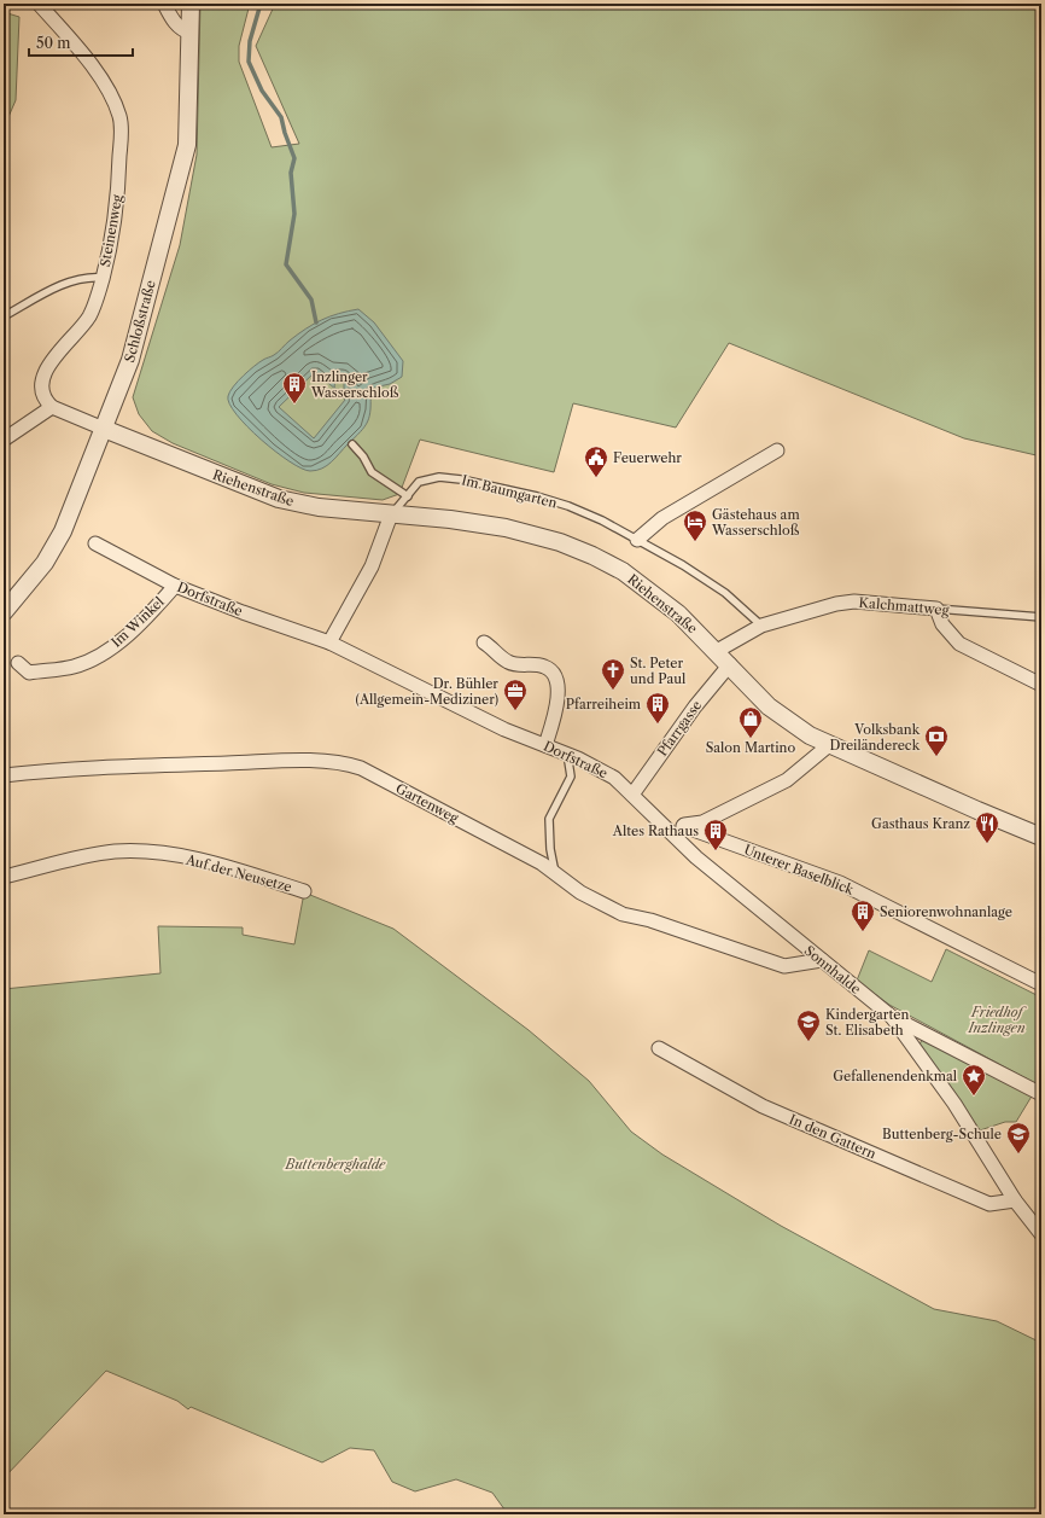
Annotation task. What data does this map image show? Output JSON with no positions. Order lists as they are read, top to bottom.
{
  "streets": {
    "street": [
      "Steinenweg",
      "Schloßstraße",
      "Riehenstraße",
      "Dorfstraße",
      "Kalchmattweg",
      "Im Winkel",
      "Pfarrgasse",
      "Gartenweg",
      "Unterer Baselblick",
      "Auf der Neusetze",
      "Sonnhalde",
      "In den Gattern"
    ],
    "lane": ["Im Baumgarten"]
  },
  "crossings": [
    ["Schloßstraße", "Riehenstraße"],
    ["Riehenstraße", "Im Baumgarten"],
    ["Riehenstraße", "Kalchmattweg"],
    ["Riehenstraße", "Pfarrgasse"],
    ["Im Baumgarten", "Kalchmattweg"],
    ["Dorfstraße", "Im Winkel"],
    ["Dorfstraße", "Pfarrgasse"],
    ["Dorfstraße", "Sonnhalde"],
    ["Gartenweg", "Sonnhalde"],
    ["Sonnhalde", "In den Gattern"]
  ],
  "parks": ["Friedhof Inzlingen", "Buttenberghalde"],
  "places": {
    "building": [
      "Inzlinger Wasserschloß",
      "Pfarreiheim",
      "Altes Rathaus",
      "Seniorenwohnanlage"
    ],
    "public building": ["Feuerwehr"],
    "hotel": ["Gästehaus am Wasserschloß"],
    "church": ["St. Peter und Paul"],
    "office": ["Dr. Bühler (Allgemein-Mediziner)"],
    "shop": ["Salon Martino"],
    "bank": ["Volksbank Dreiländereck"],
    "restaurant": ["Gasthaus Kranz"],
    "school or university": ["Kindergarten St. Elisabeth", "Buttenberg-Schule"],
    "place": ["Gefallenendenkmal"]
  },
  "scale_bar": "50 m"
}
